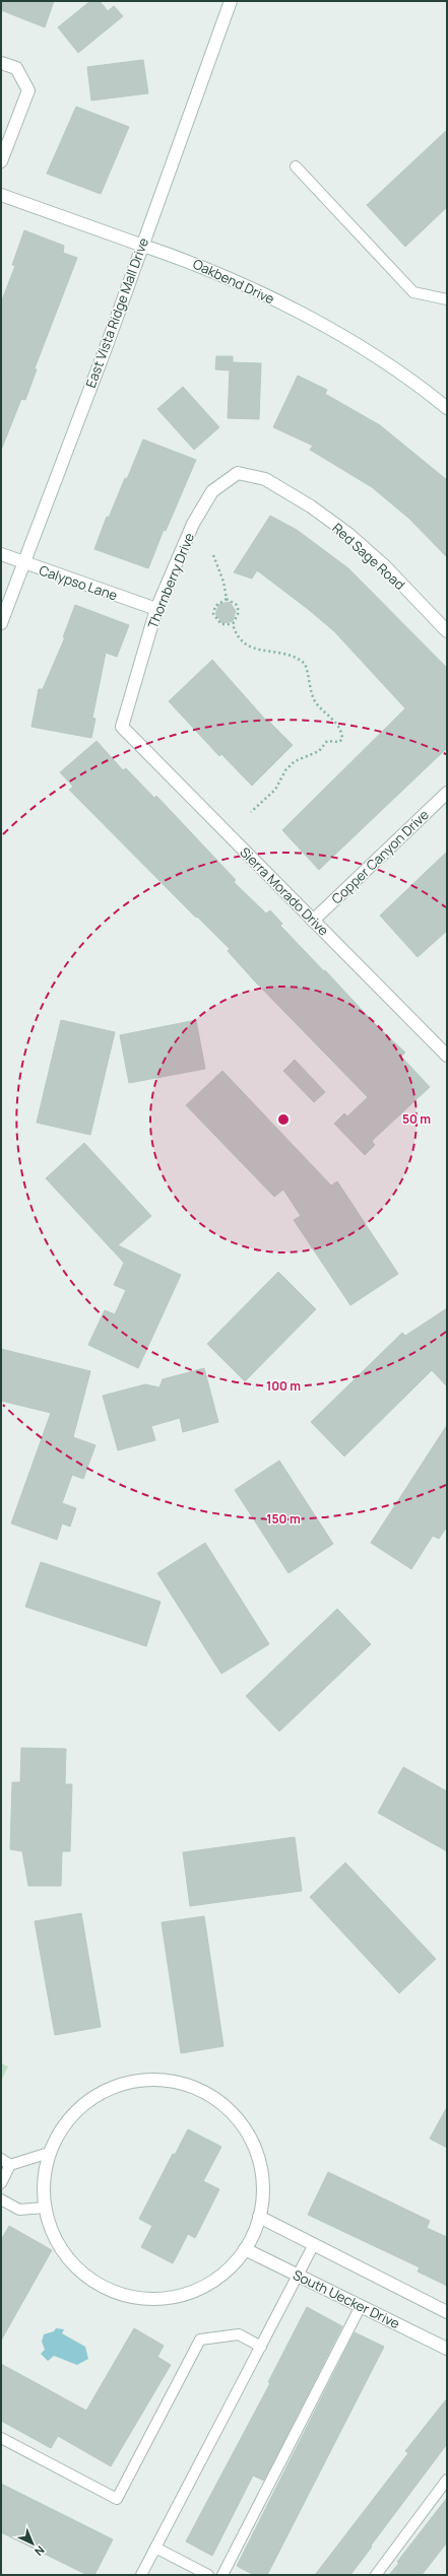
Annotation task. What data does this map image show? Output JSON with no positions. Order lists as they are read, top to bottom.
{
  "streets": {
    "street": [
      "Oakbend Drive",
      "East Vista Ridge Mall Drive",
      "Red Sage Road",
      "Thornberry Drive",
      "Calypso Lane",
      "Copper Canyon Drive",
      "Sierra Morado Drive",
      "South Uecker Drive"
    ]
  },
  "crossings": [
    ["Oakbend Drive", "East Vista Ridge Mall Drive"],
    ["East Vista Ridge Mall Drive", "Calypso Lane"],
    ["Red Sage Road", "Thornberry Drive"],
    ["Thornberry Drive", "Calypso Lane"],
    ["Thornberry Drive", "Sierra Morado Drive"],
    ["Copper Canyon Drive", "Sierra Morado Drive"]
  ],
  "north": "bottom right",
  "rings": ["50 m", "100 m", "150 m"]
}
